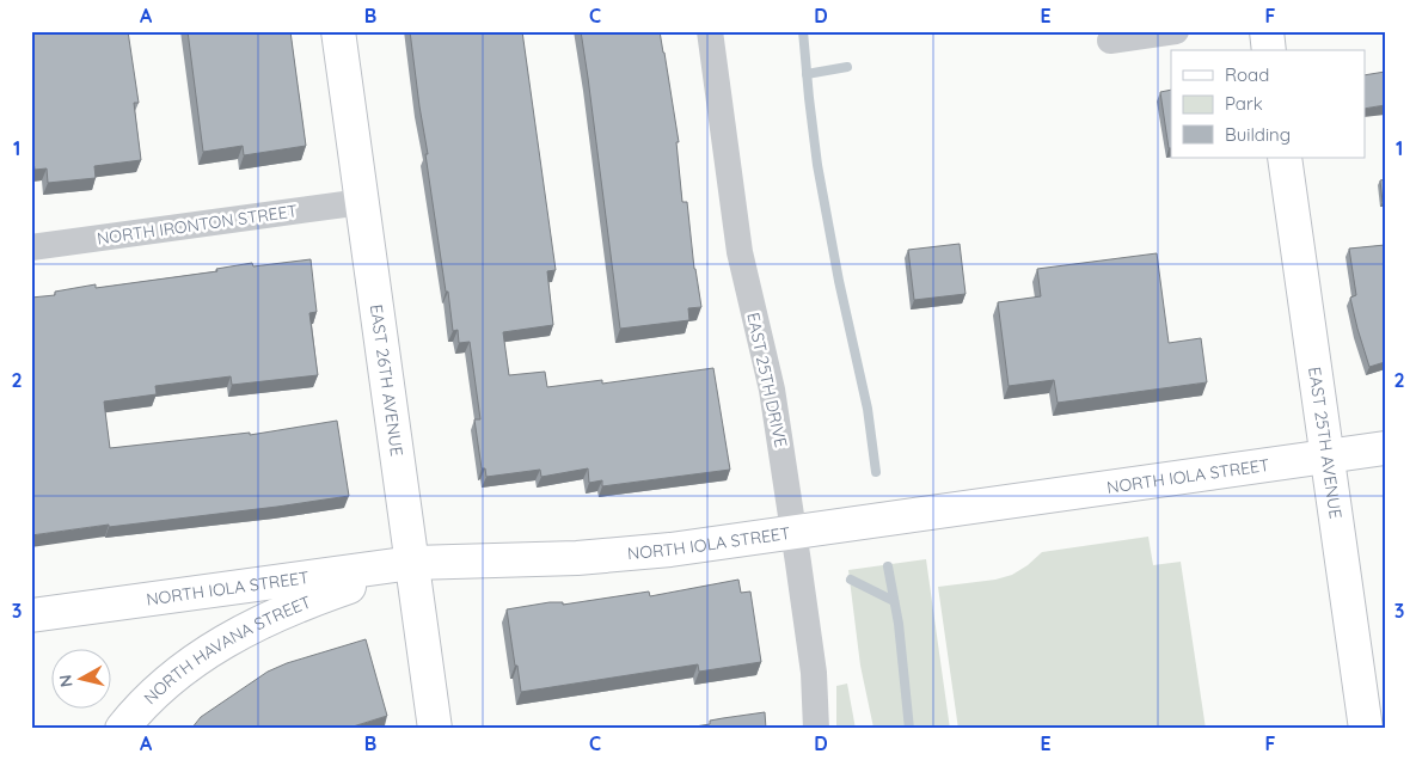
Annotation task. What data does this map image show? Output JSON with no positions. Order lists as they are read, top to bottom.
{
  "streets": {
    "street": [
      "NORTH IRONTON STREET",
      "EAST 26TH AVENUE",
      "EAST 25TH DRIVE",
      "EAST 25TH AVENUE",
      "NORTH IOLA STREET",
      "NORTH HAVANA STREET"
    ]
  },
  "crossings": [
    ["NORTH IRONTON STREET", "EAST 26TH AVENUE"],
    ["EAST 26TH AVENUE", "NORTH IOLA STREET"],
    ["EAST 26TH AVENUE", "NORTH HAVANA STREET"],
    ["EAST 25TH DRIVE", "NORTH IOLA STREET"],
    ["EAST 25TH AVENUE", "NORTH IOLA STREET"],
    ["NORTH IOLA STREET", "NORTH HAVANA STREET"]
  ],
  "legend": ["Road", "Park", "Building"],
  "north": "left",
  "grid": {
    "columns": [
      "A",
      "B",
      "C",
      "D",
      "E",
      "F"
    ],
    "rows": ["1", "2", "3"]
  }
}
